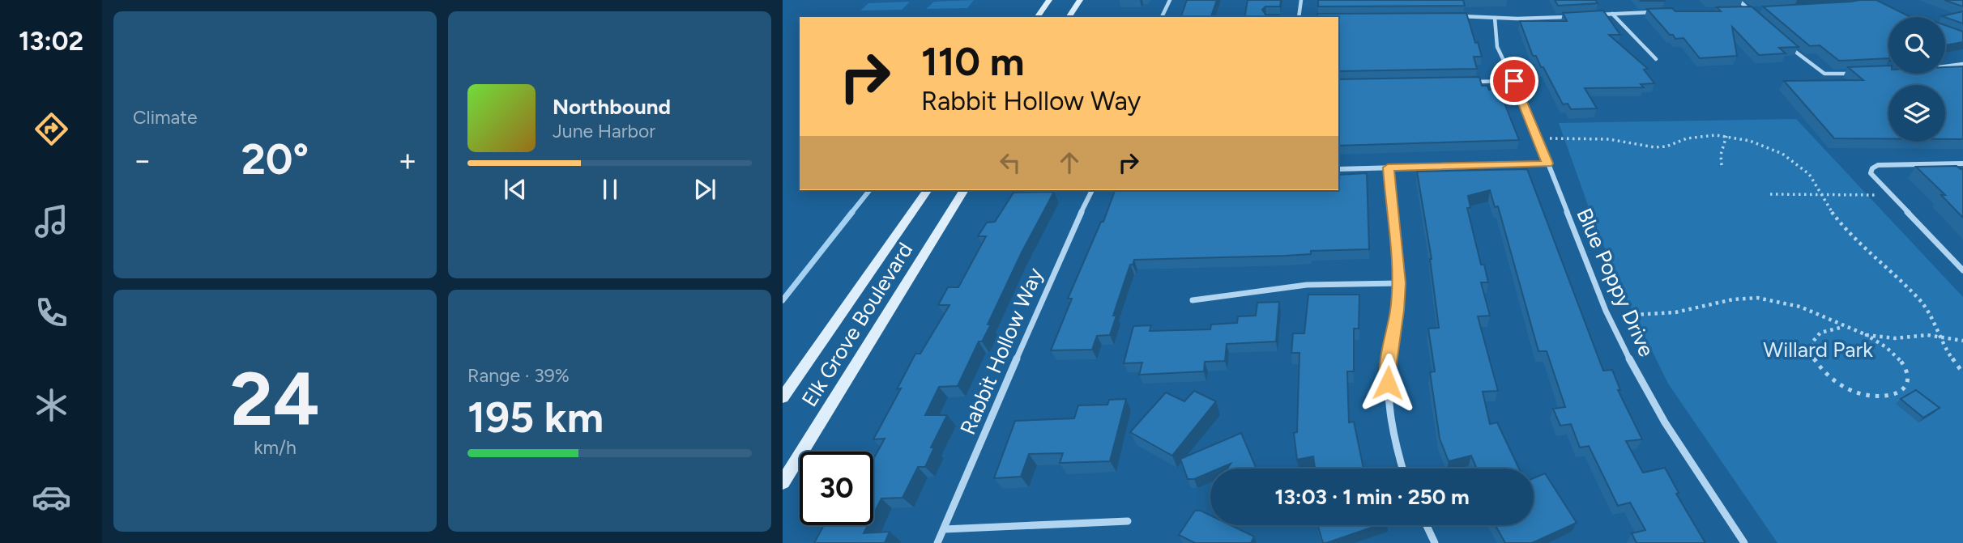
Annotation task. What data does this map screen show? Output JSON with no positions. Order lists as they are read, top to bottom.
{
  "streets": {
    "main road": ["Elk Grove Boulevard"],
    "street": ["Blue Poppy Drive", "Rabbit Hollow Way"]
  },
  "parks": ["Willard Park"],
  "page": {
    "tabs": "13:02",
    "tile": [
      "Climate",
      ["24", "km/h"],
      ["Range · 39%", "195 km"]
    ],
    "turn": ["110 m", "Rabbit Hollow Way"],
    "song": ["Northbound", "June Harbor"],
    "heat": ["−", "20°", "+"],
    "limit": "30",
    "trip": "13:03 · 1 min · 250 m"
  }
}
